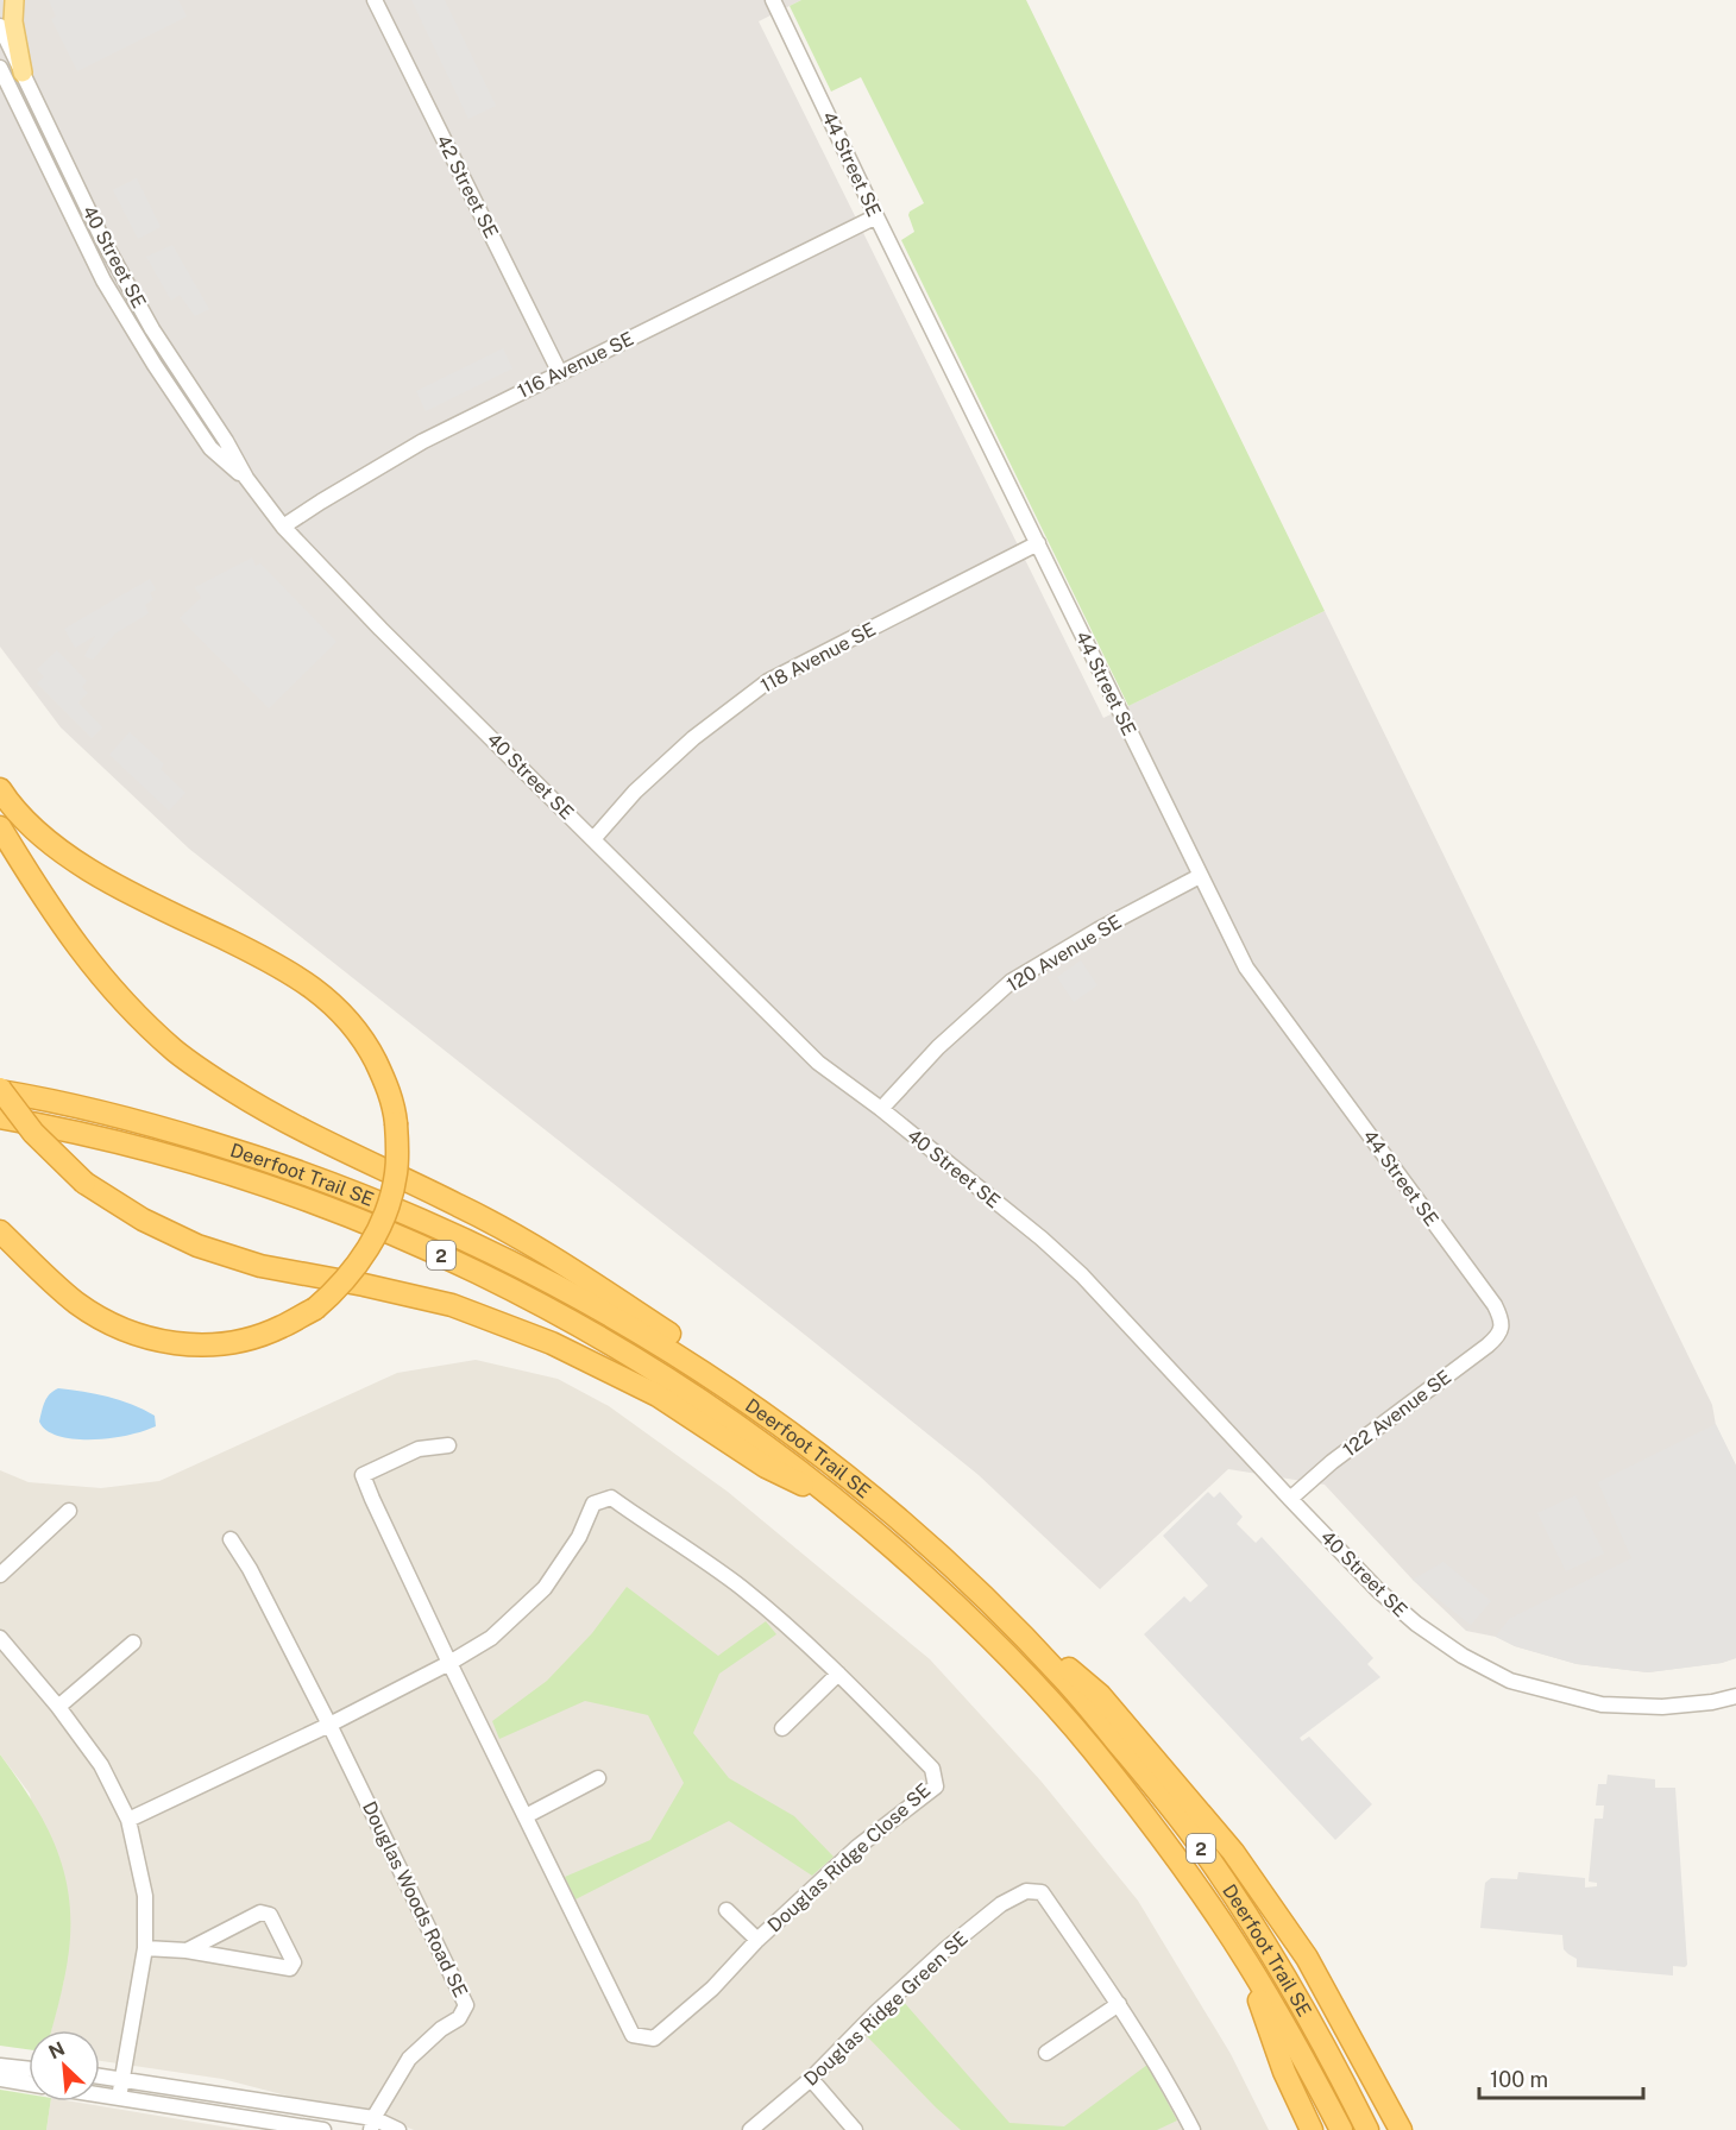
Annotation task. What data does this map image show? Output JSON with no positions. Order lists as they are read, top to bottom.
{
  "streets": {
    "highway": ["Deerfoot Trail SE", "2"],
    "street": [
      "44 Street SE",
      "42 Street SE",
      "40 Street SE",
      "116 Avenue SE",
      "118 Avenue SE",
      "120 Avenue SE",
      "122 Avenue SE",
      "Douglas Ridge Close SE",
      "Douglas Woods Road SE",
      "Douglas Ridge Green SE"
    ]
  },
  "crossings": [
    ["44 Street SE", "116 Avenue SE"],
    ["44 Street SE", "118 Avenue SE"],
    ["44 Street SE", "120 Avenue SE"],
    ["44 Street SE", "122 Avenue SE"],
    ["42 Street SE", "116 Avenue SE"],
    ["40 Street SE", "116 Avenue SE"],
    ["40 Street SE", "118 Avenue SE"],
    ["40 Street SE", "120 Avenue SE"],
    ["40 Street SE", "122 Avenue SE"],
    ["Douglas Ridge Close SE", "Douglas Woods Road SE"]
  ],
  "scale_bar": "100 m",
  "north": "top left"
}
